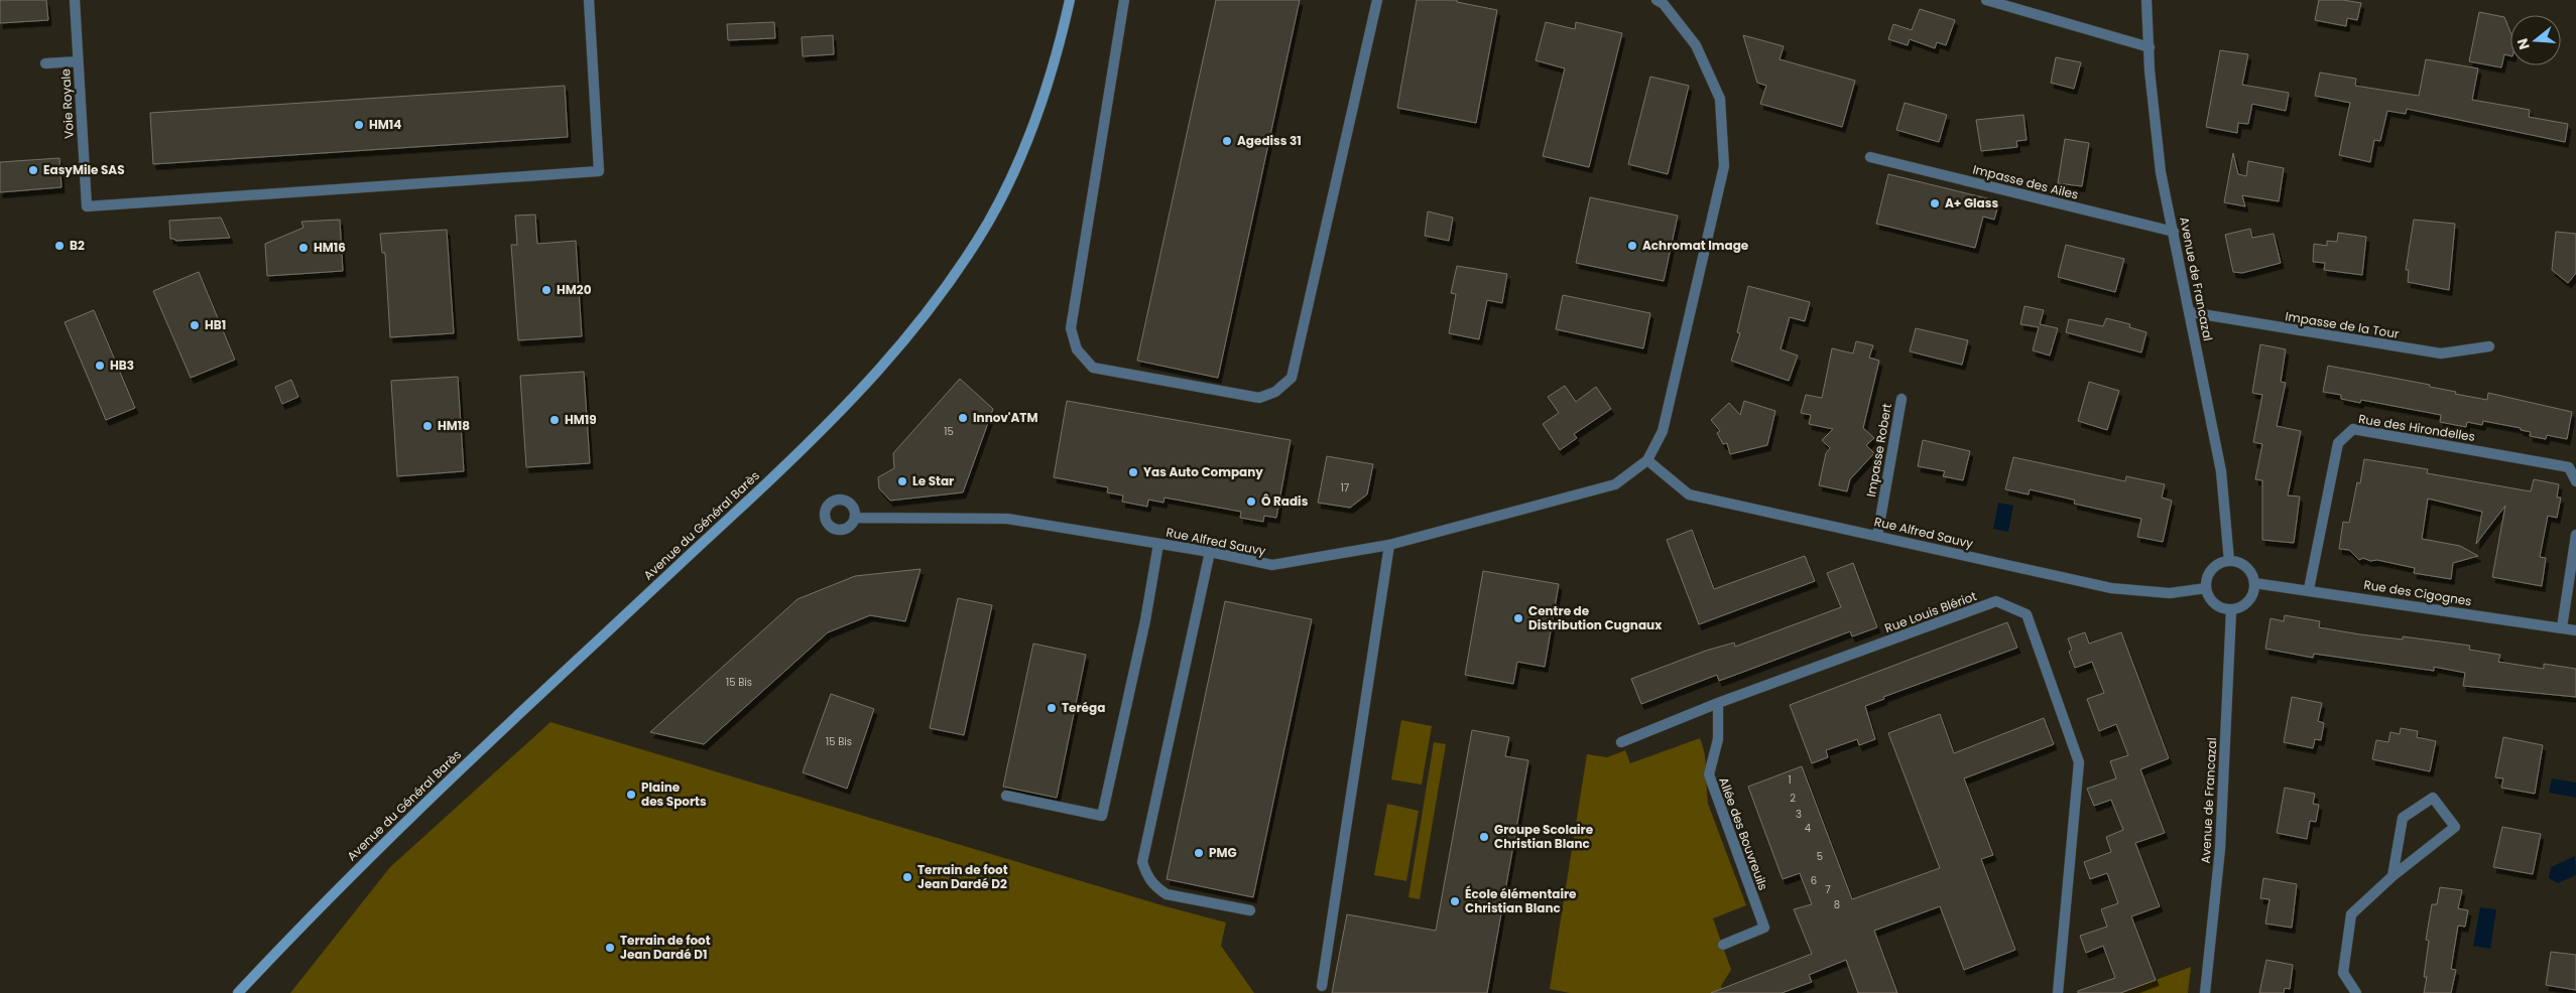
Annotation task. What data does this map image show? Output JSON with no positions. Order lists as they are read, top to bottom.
{
  "streets": {
    "main road": ["Avenue du Général Barès"],
    "street": [
      "Voie Royale",
      "Impasse des Ailes",
      "Avenue de Francazal",
      "Impasse de la Tour",
      "Rue des Hirondelles",
      "Impasse Robert",
      "Rue Alfred Sauvy",
      "Rue des Cigognes",
      "Rue Louis Blériot",
      "Allée des Bouvreuils"
    ]
  },
  "crossings": [
    ["Impasse des Ailes", "Avenue de Francazal"],
    ["Avenue de Francazal", "Impasse de la Tour"],
    ["Avenue de Francazal", "Rue Alfred Sauvy"],
    ["Avenue de Francazal", "Rue des Cigognes"],
    ["Rue des Hirondelles", "Rue des Cigognes"],
    ["Impasse Robert", "Rue Alfred Sauvy"],
    ["Rue Alfred Sauvy", "Rue des Cigognes"],
    ["Rue Louis Blériot", "Allée des Bouvreuils"]
  ],
  "places": [
    "HM14",
    "Agediss 31",
    "EasyMile SAS",
    "A+ Glass",
    "B2",
    "Achromat Image",
    "HM16",
    "HM20",
    "HB1",
    "HB3",
    "Innov'ATM",
    "HM19",
    "HM18",
    "Yas Auto Company",
    "Le Star",
    "Ô Radis",
    "Centre de Distribution Cugnaux",
    "Teréga",
    "Plaine des Sports",
    "Groupe Scolaire Christian Blanc",
    "PMG",
    "Terrain de foot Jean Dardé D2",
    "École élémentaire Christian Blanc",
    "Terrain de foot Jean Dardé D1"
  ],
  "house_numbers": [
    "15",
    "17",
    "15 Bis",
    "15 Bis",
    "1",
    "2",
    "3",
    "4",
    "5",
    "6",
    "7",
    "8"
  ],
  "north": "left"
}
